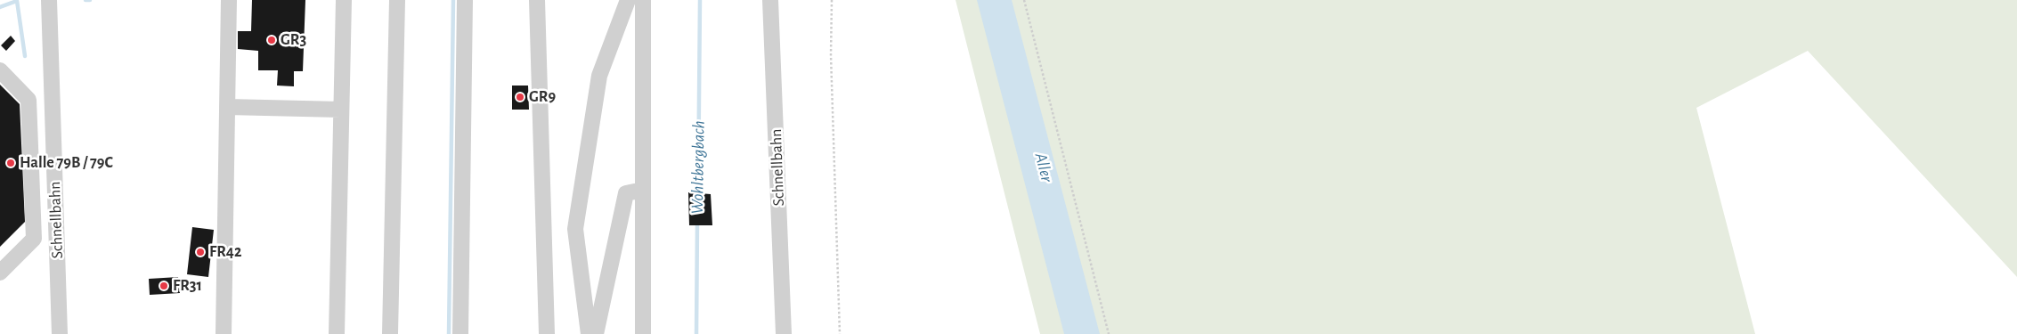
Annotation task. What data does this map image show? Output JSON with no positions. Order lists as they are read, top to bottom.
{
  "streets": {
    "street": ["Schnellbahn"]
  },
  "water": ["Wohltbergbach", "Aller"],
  "places": [
    "GR3",
    "GR9",
    "Halle 79B / 79C",
    "FR42",
    "FR31"
  ]
}
